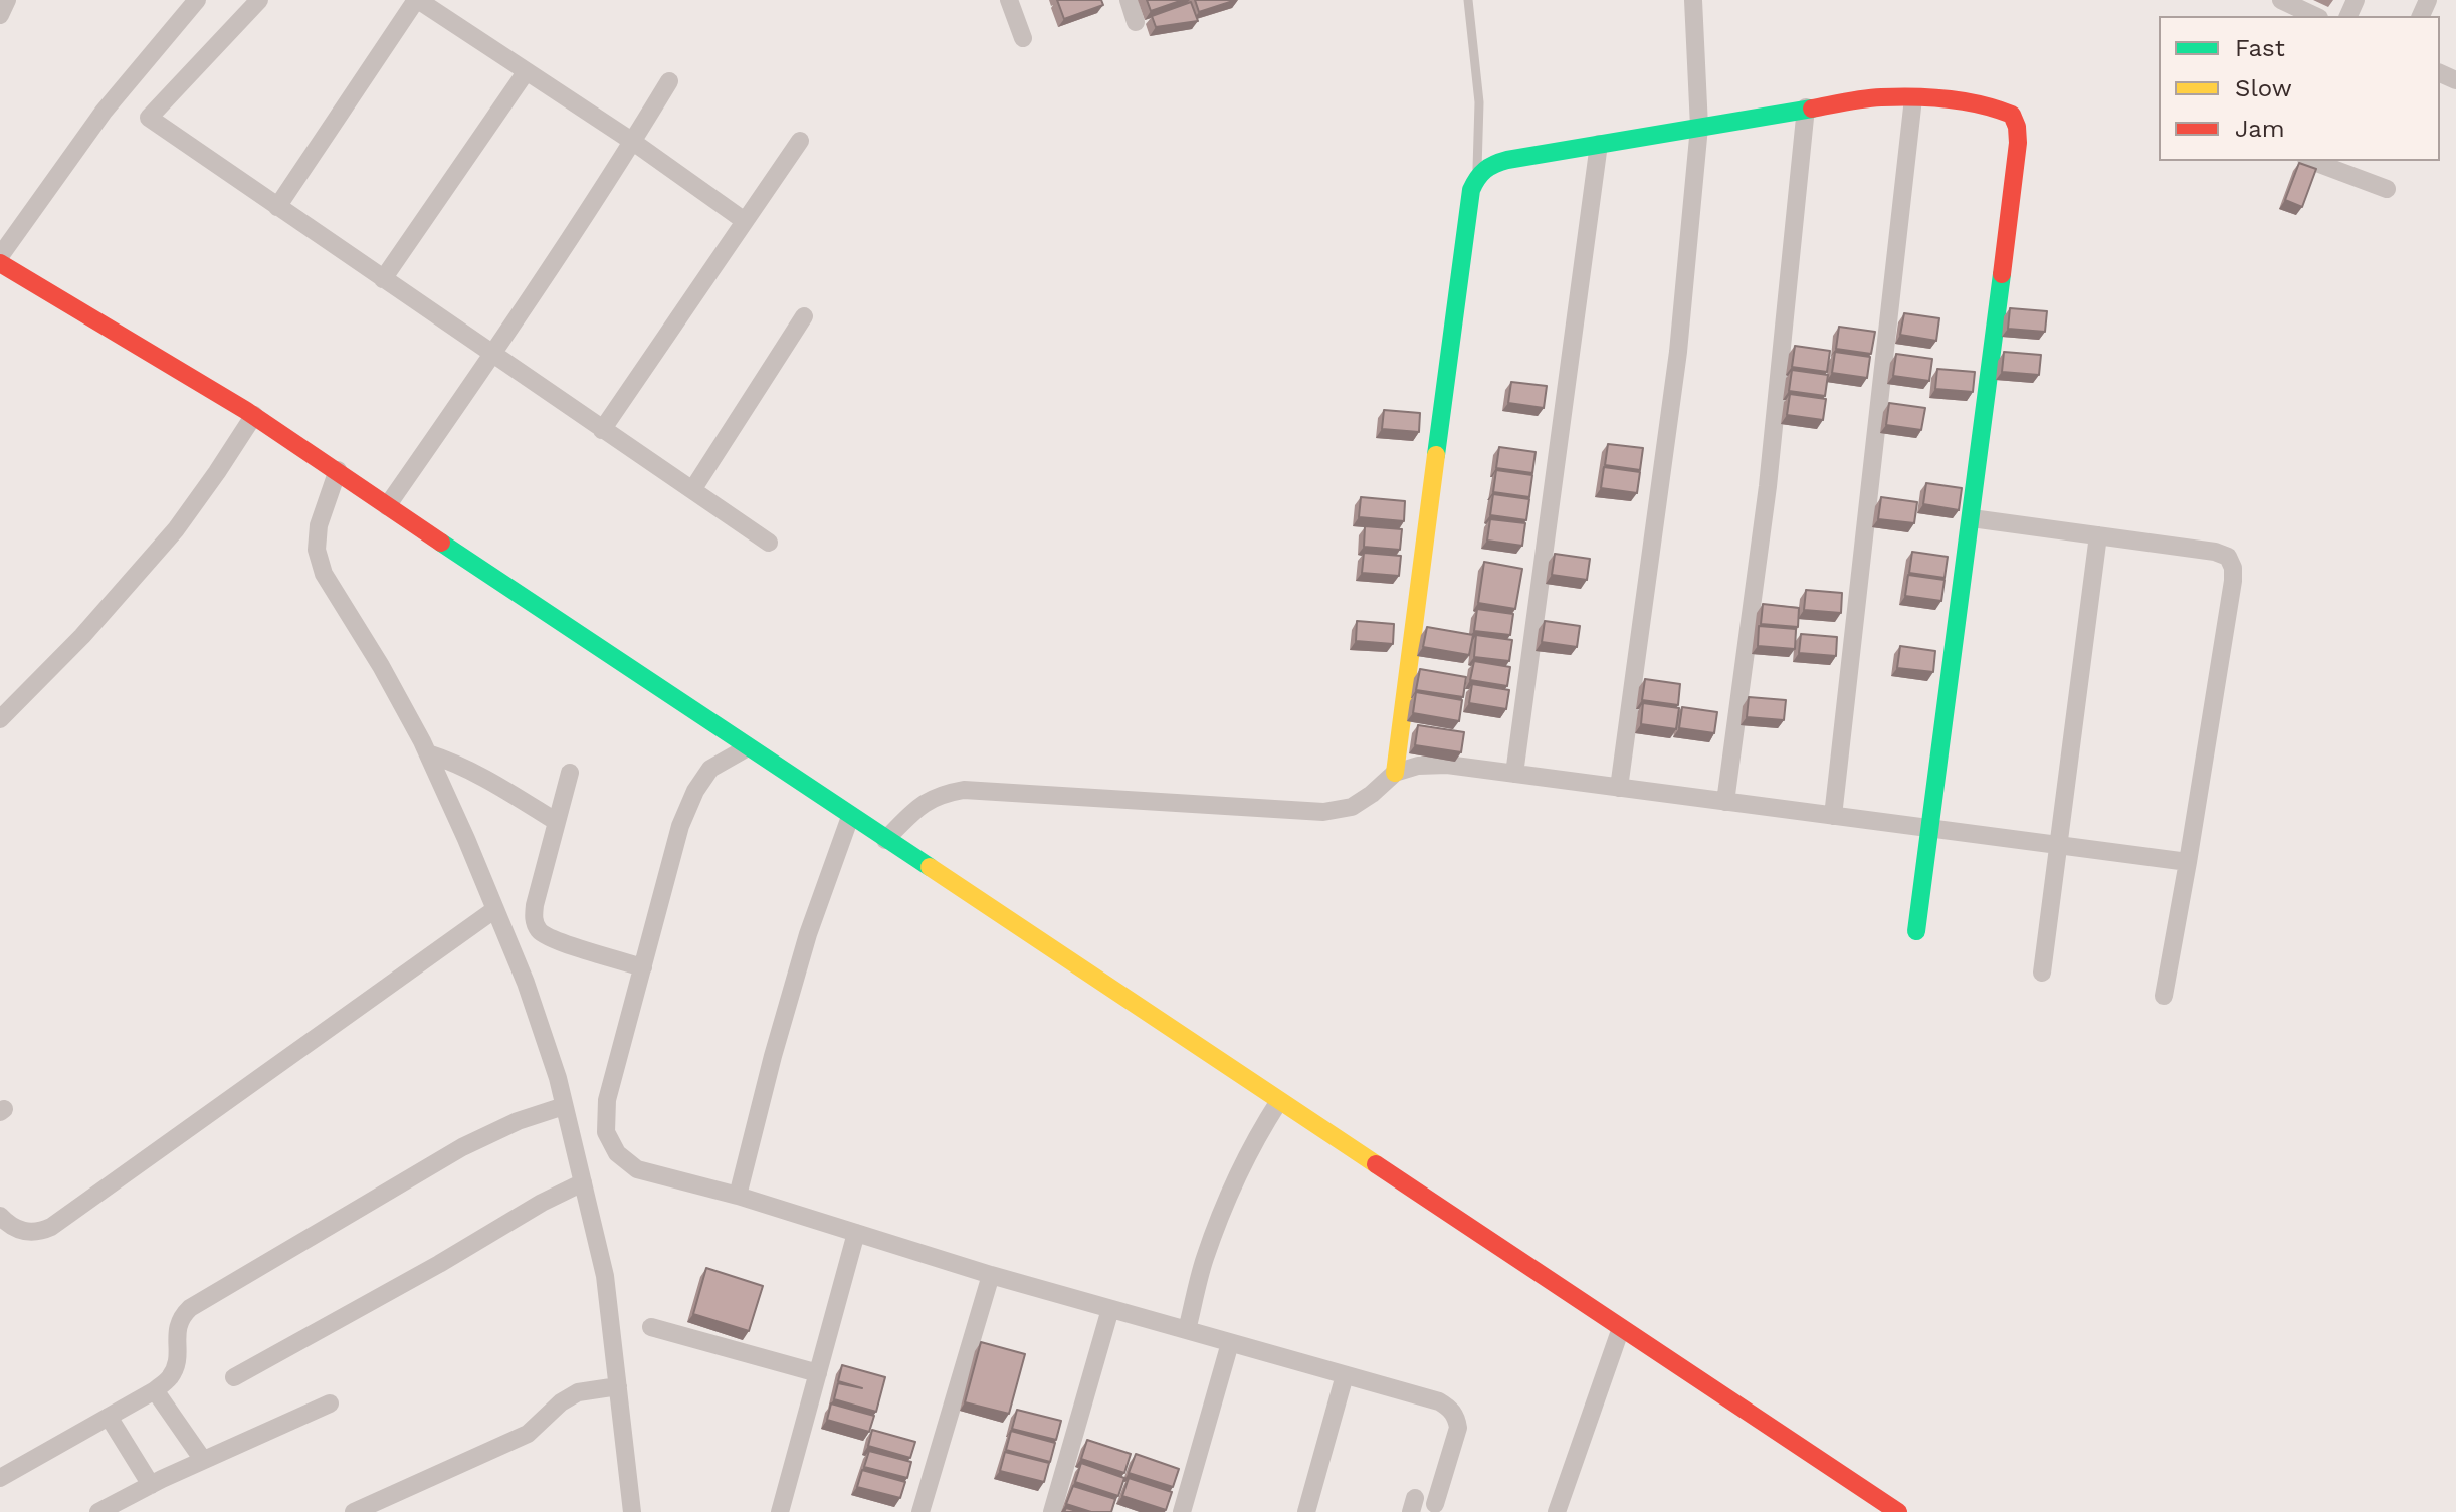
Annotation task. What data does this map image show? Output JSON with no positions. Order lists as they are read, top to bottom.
{
  "legend": ["Fast", "Slow", "Jam"]
}
